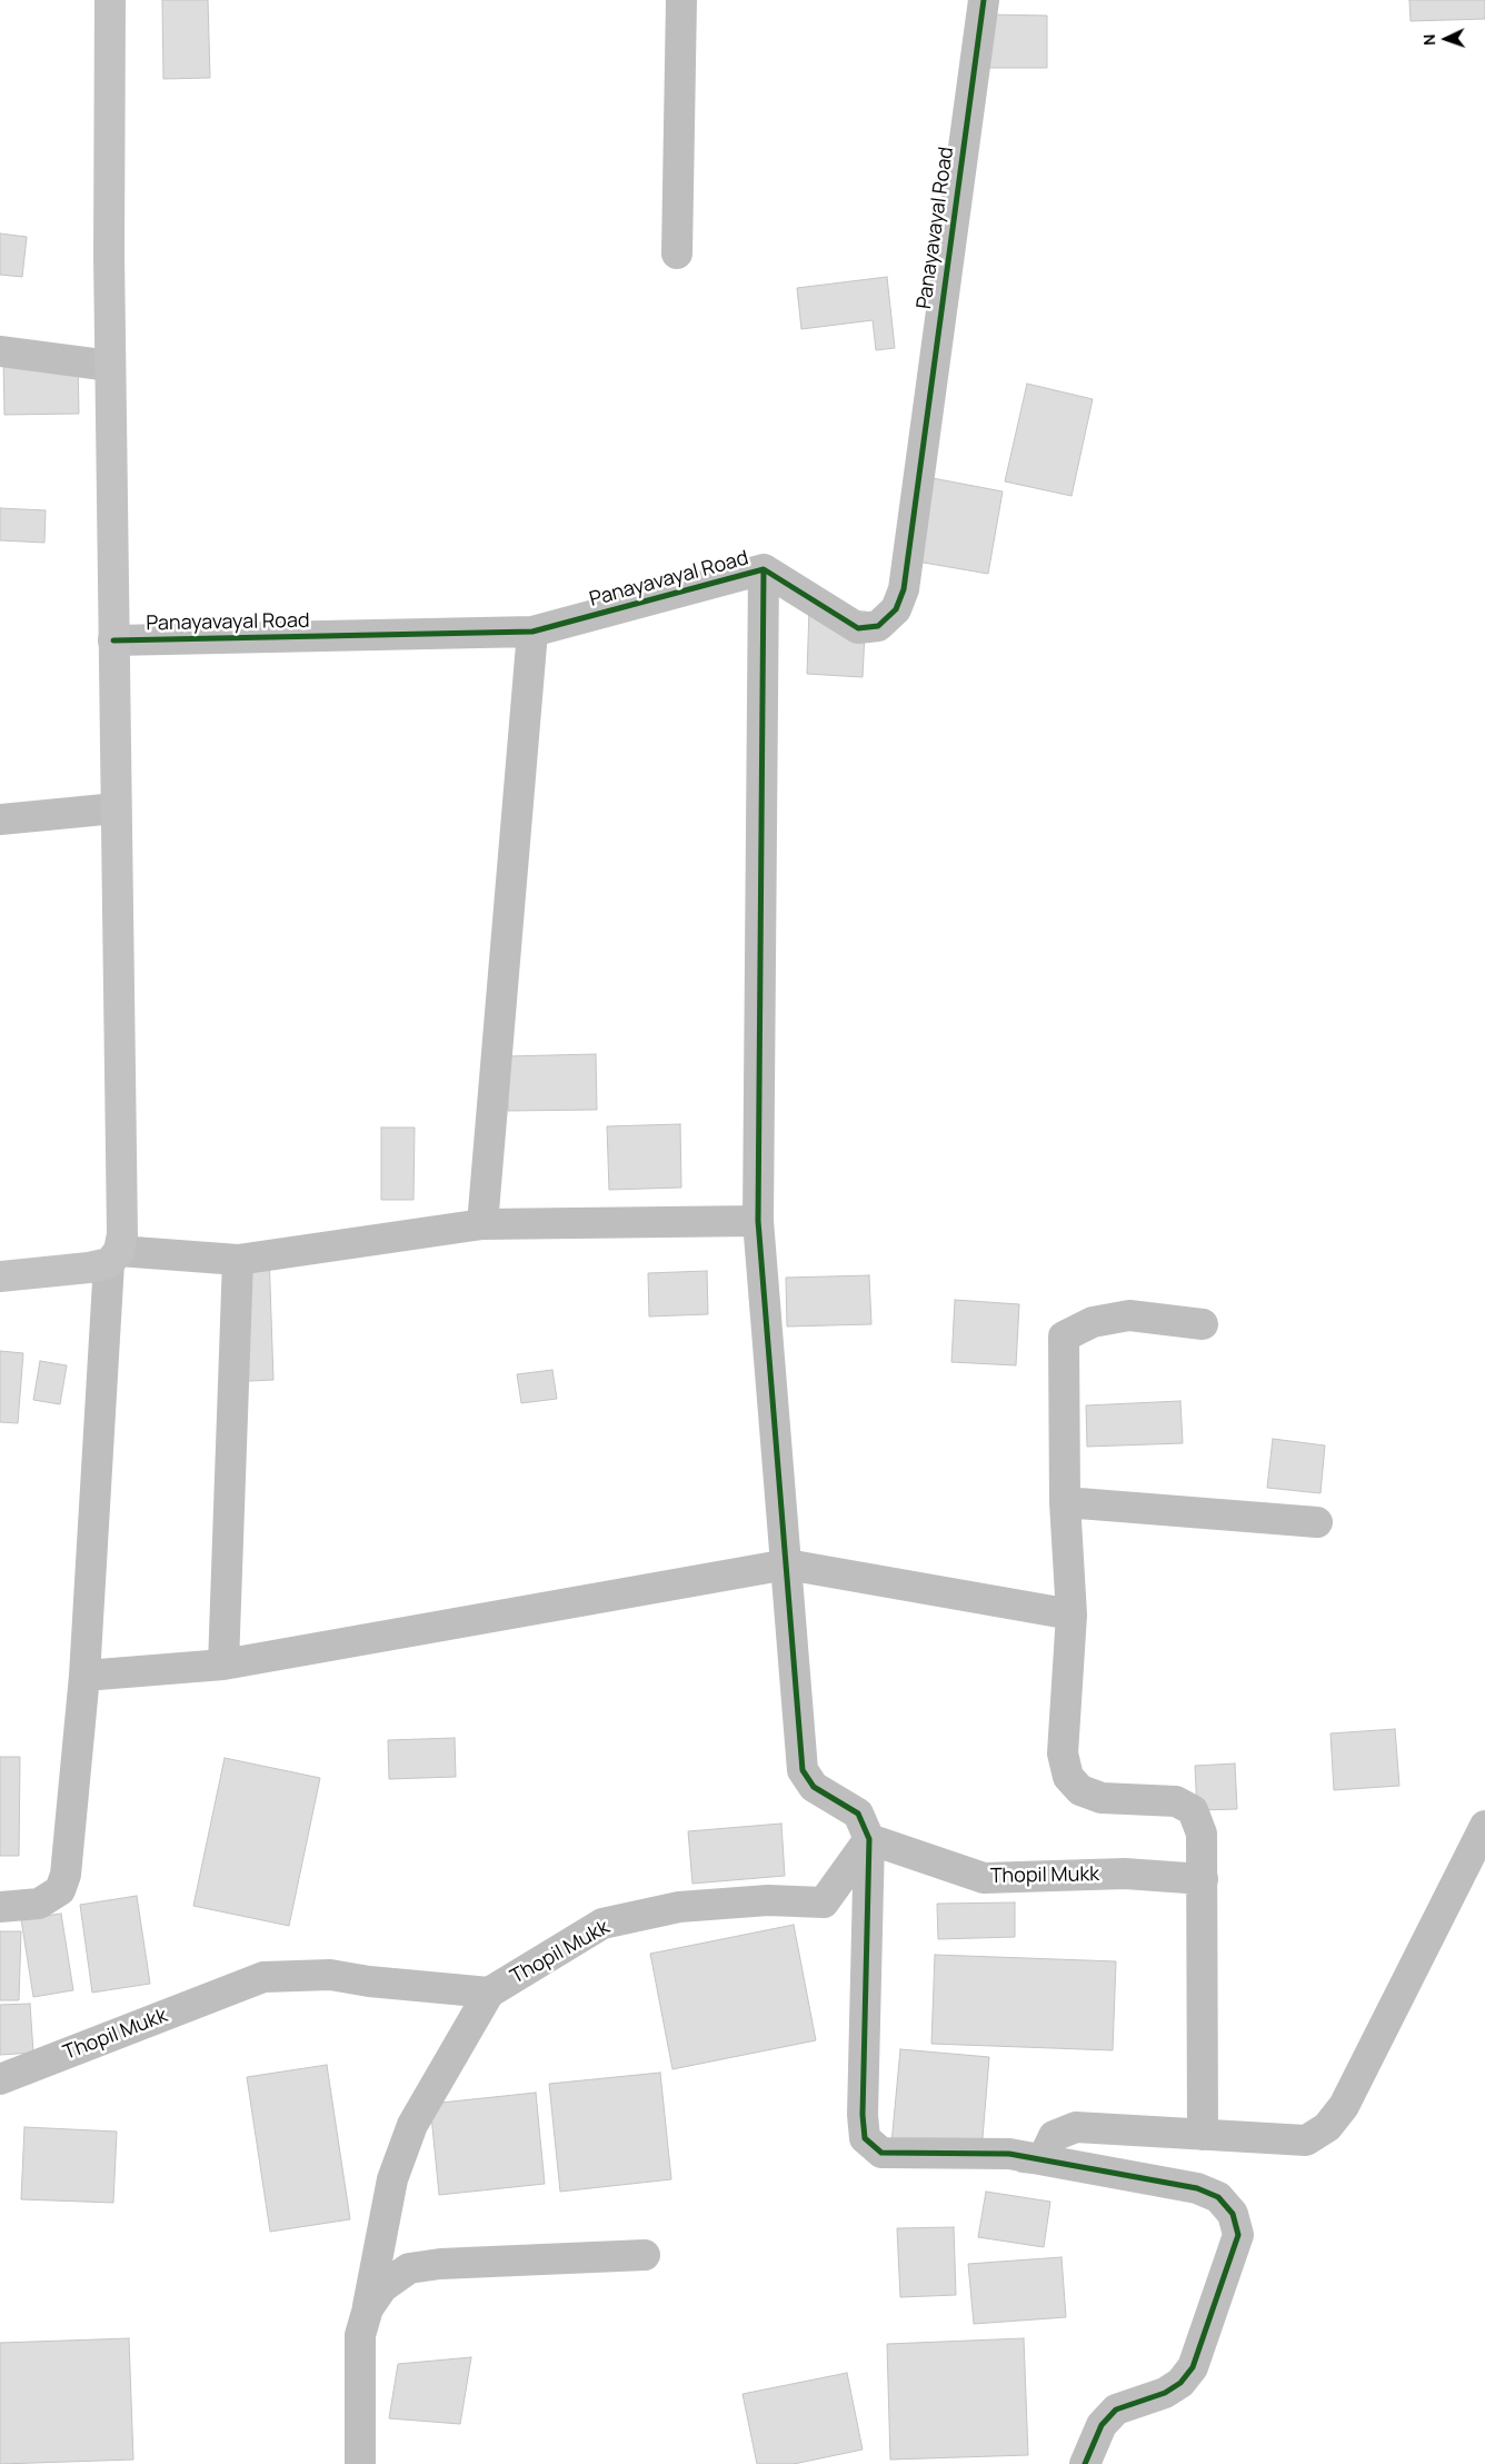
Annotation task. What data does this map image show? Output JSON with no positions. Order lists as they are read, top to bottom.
{
  "streets": {
    "street": ["Panayavayal Road", "Thopil Mukk"]
  },
  "north": "left"
}
